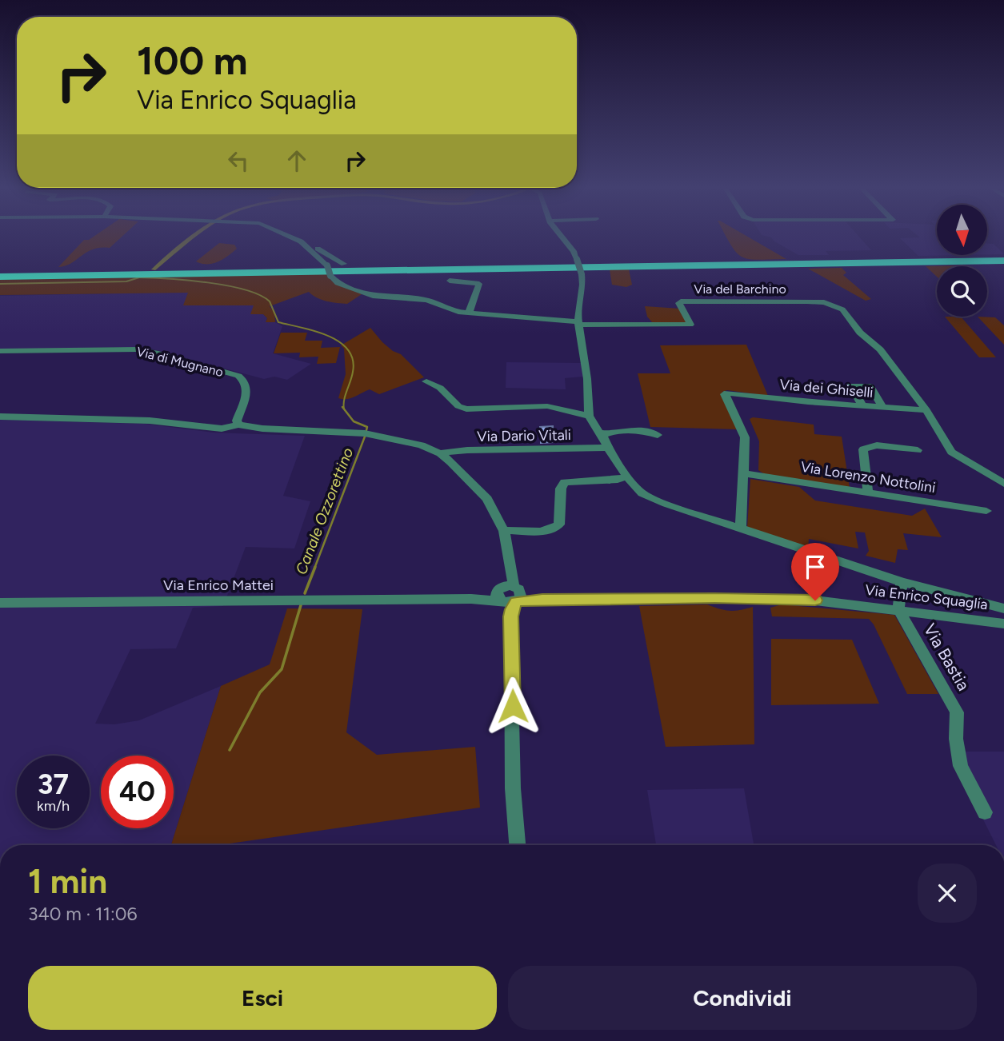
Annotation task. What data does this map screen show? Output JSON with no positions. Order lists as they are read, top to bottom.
{
  "streets": {
    "street": [
      "Via del Barchino",
      "Via di Mugnano",
      "Via dei Ghiselli",
      "Via Dario Vitali",
      "Via Lorenzo Nottolini",
      "Via Enrico Mattei",
      "Via Enrico Squaglia",
      "Via Bastia"
    ]
  },
  "crossings": [
    ["Via del Barchino", "Via dei Ghiselli"],
    ["Via dei Ghiselli", "Via Lorenzo Nottolini"],
    ["Via Enrico Mattei", "Via Enrico Squaglia"],
    ["Via Enrico Squaglia", "Via Bastia"]
  ],
  "water": ["Canale Ozzorettino"],
  "north": "bottom",
  "page": {
    "turn": ["100 m", "Via Enrico Squaglia"],
    "speed": "37 km/h",
    "limit": "40",
    "heading": ["1 min", "340 m · 11:06"],
    "buttons": ["Esci", "Condividi"]
  }
}
